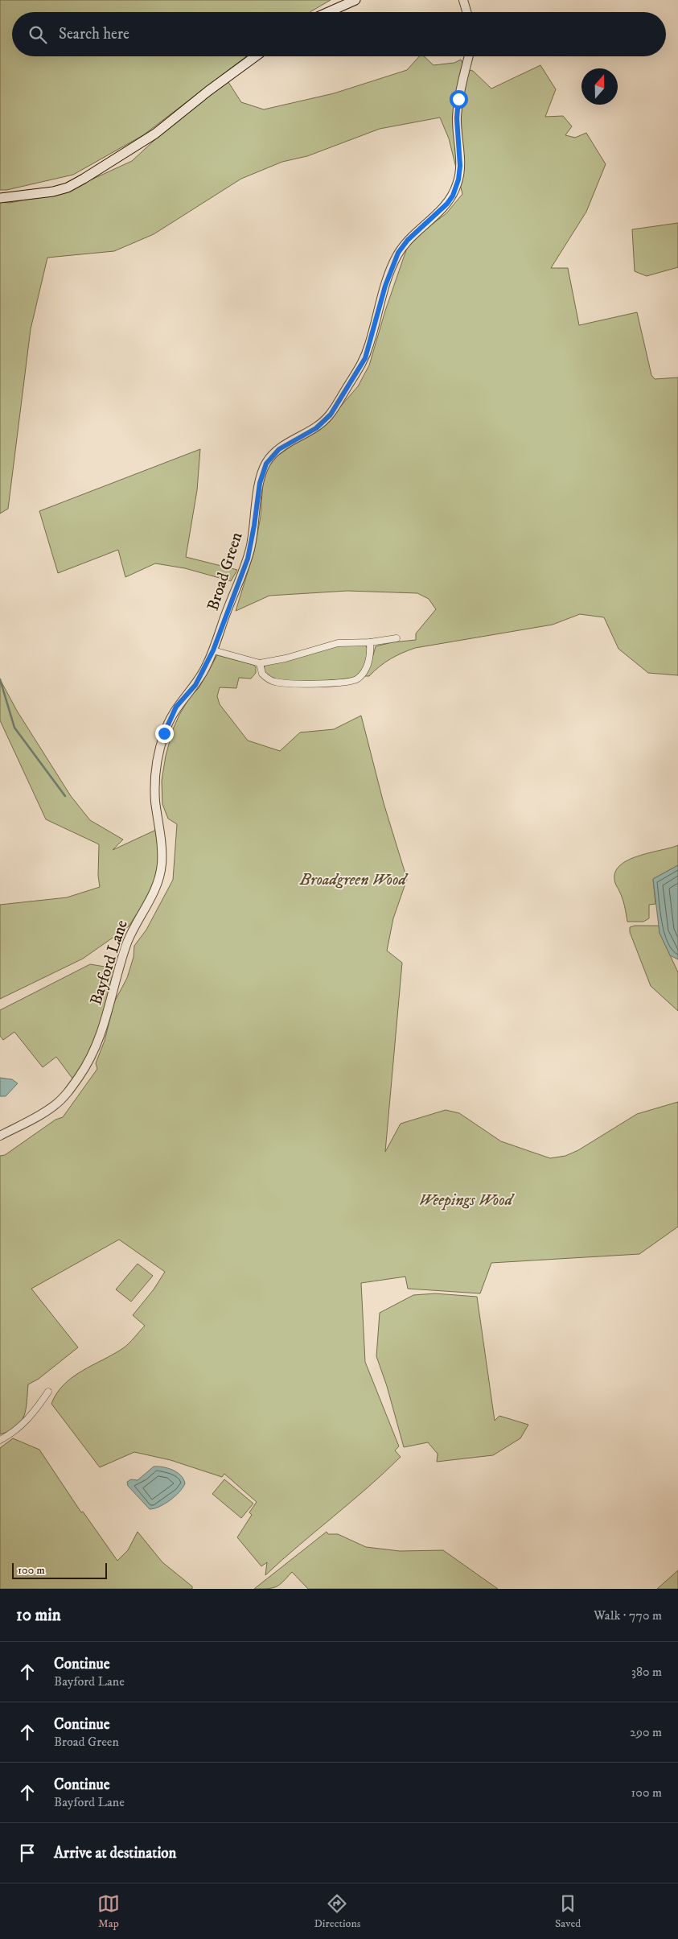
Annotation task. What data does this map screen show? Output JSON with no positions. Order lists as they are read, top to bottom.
{
  "streets": {
    "street": ["Broad Green", "Bayford Lane"]
  },
  "crossings": [
    ["Broad Green", "Bayford Lane"]
  ],
  "parks": ["Broadgreen Wood", "Weepings Wood"],
  "scale_bar": "100 m",
  "north": "top",
  "page": {
    "search": "Search here",
    "scale": "100 m",
    "heading": ["10 min", "Walk · 770 m"],
    "list": [
      ["Continue", "Bayford Lane", "380 m"],
      ["Continue", "Broad Green", "290 m"],
      ["Continue", "Bayford Lane", "100 m"],
      "Arrive at destination"
    ],
    "nav": ["Map", "Directions", "Saved"]
  }
}
